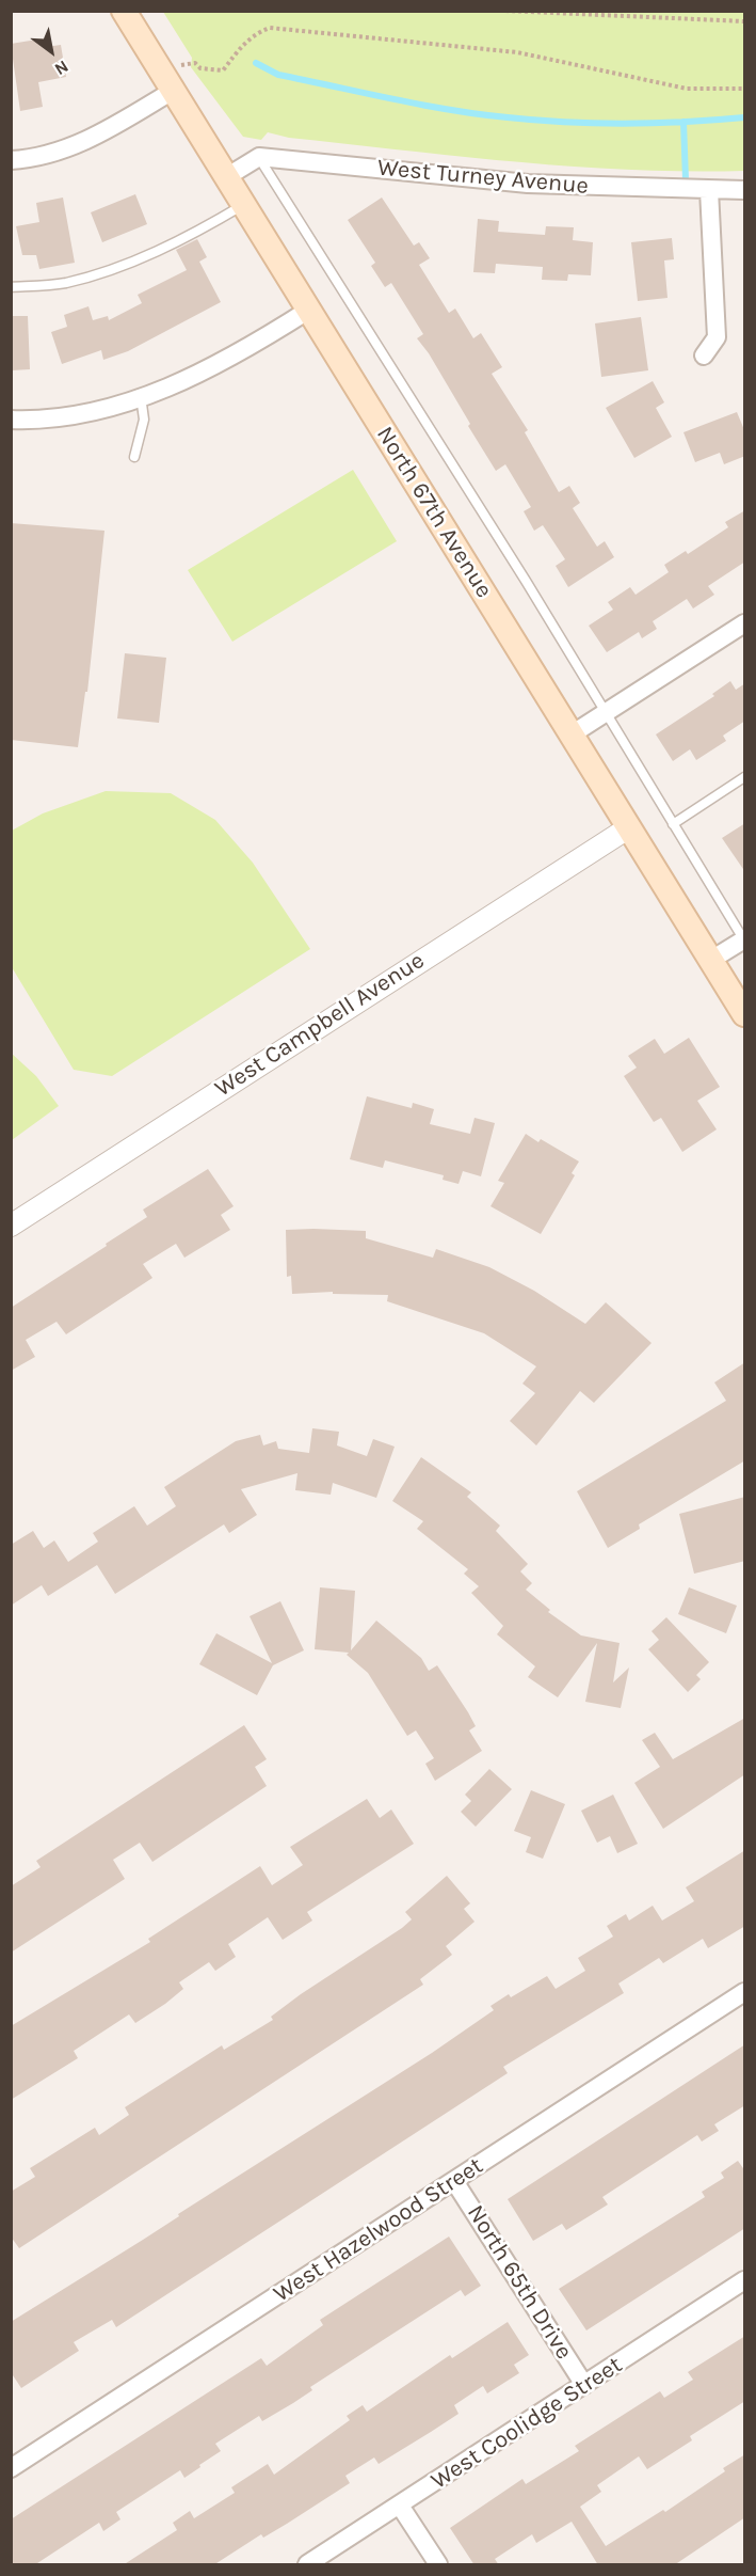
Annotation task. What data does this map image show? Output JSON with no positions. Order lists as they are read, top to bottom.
{
  "streets": {
    "main road": ["North 67th Avenue"],
    "street": [
      "West Turney Avenue",
      "West Campbell Avenue",
      "West Hazelwood Street",
      "North 65th Drive",
      "West Coolidge Street"
    ]
  },
  "crossings": [
    ["West Turney Avenue", "North 67th Avenue"],
    ["North 67th Avenue", "West Campbell Avenue"],
    ["West Hazelwood Street", "North 65th Drive"],
    ["North 65th Drive", "West Coolidge Street"]
  ],
  "north": "bottom right"
}
